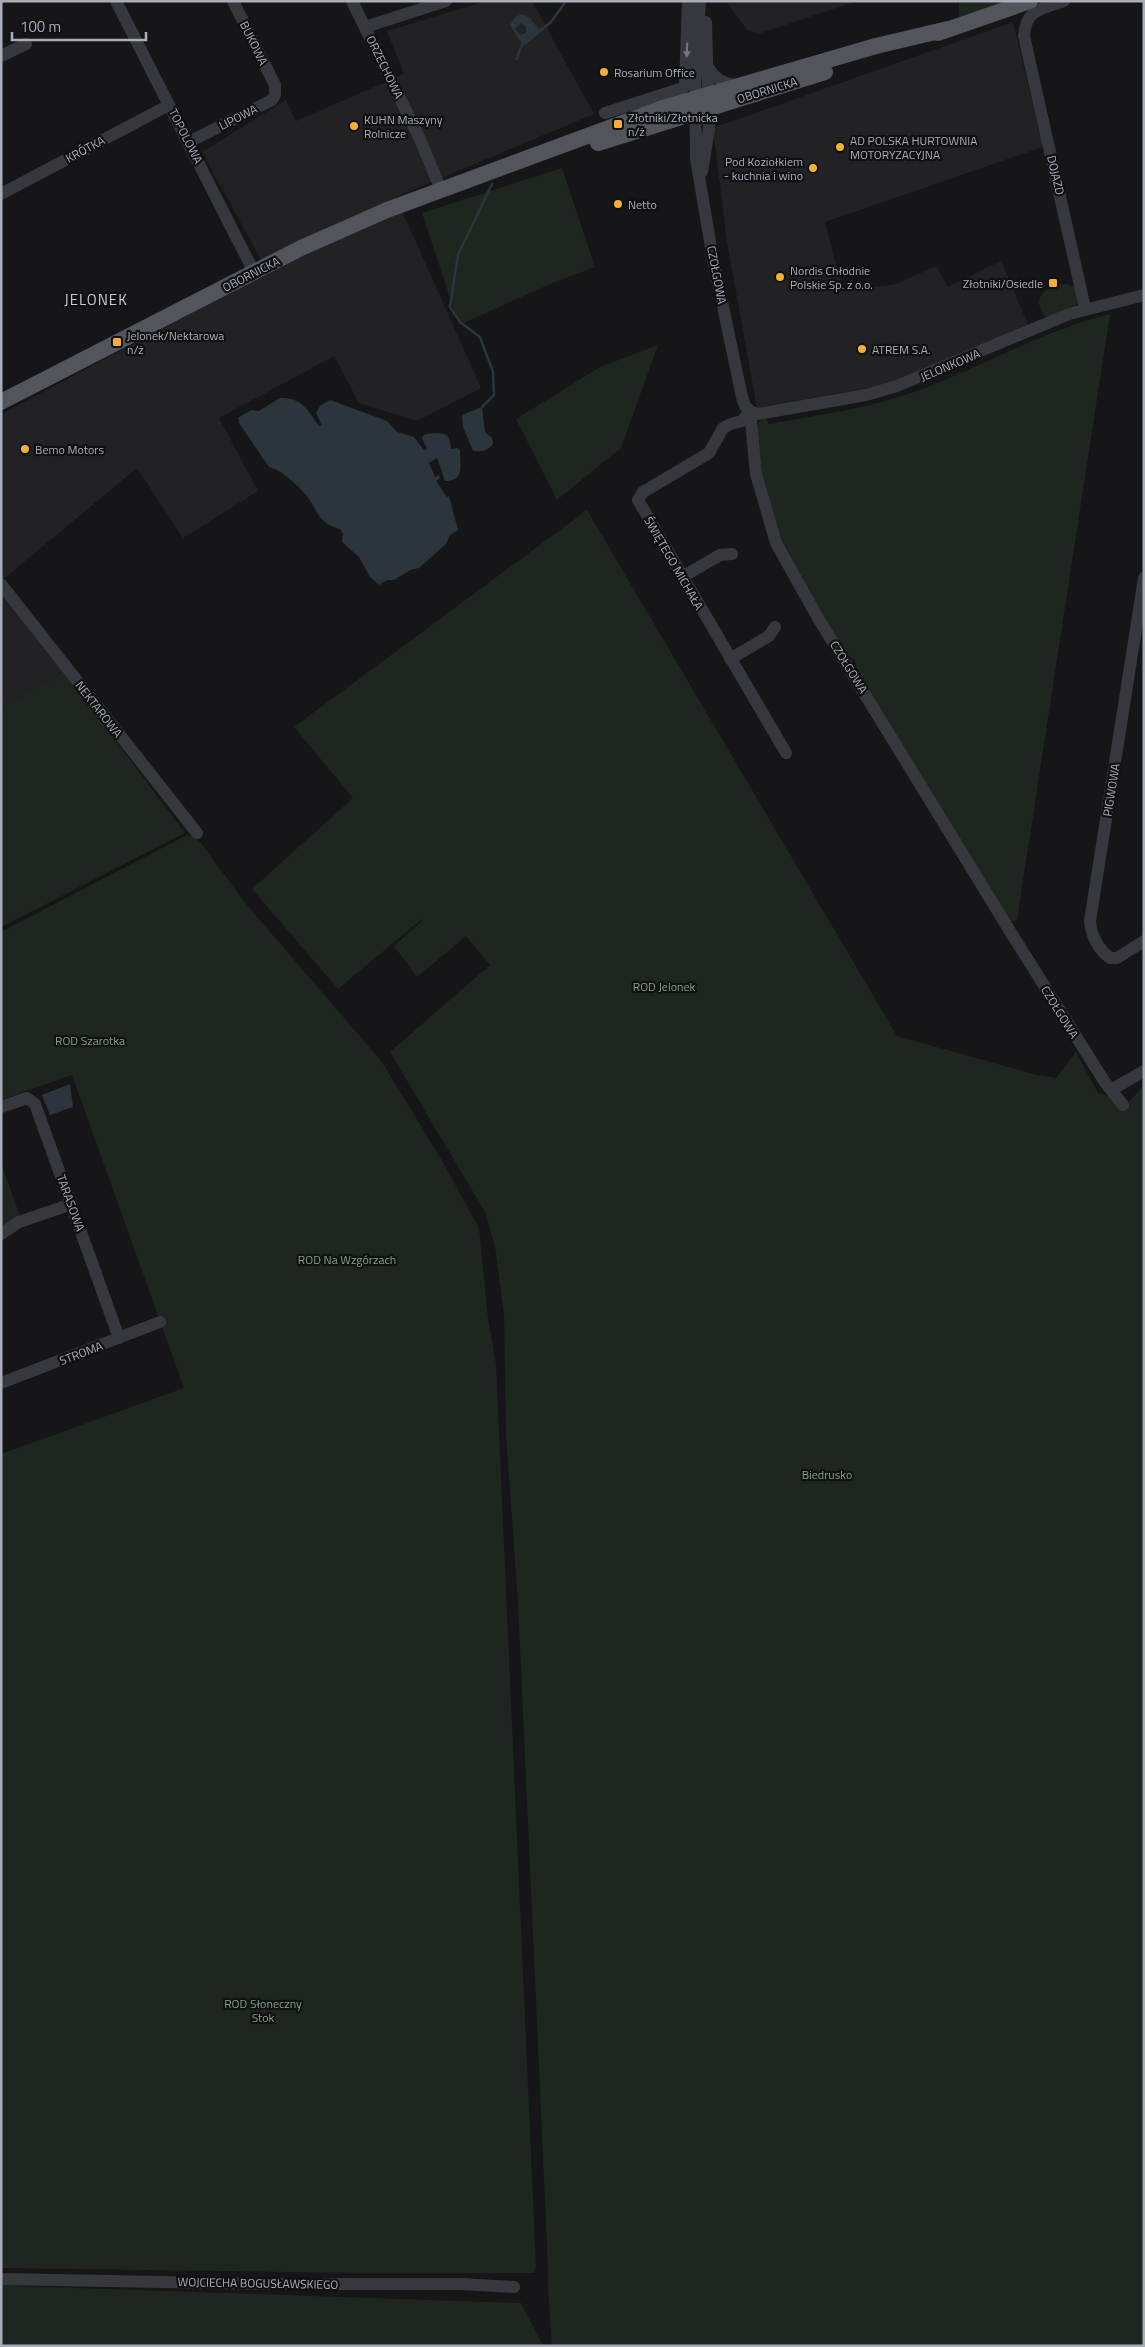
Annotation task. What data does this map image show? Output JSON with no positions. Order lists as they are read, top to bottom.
{
  "streets": {
    "main road": ["OBORNICKA"],
    "street": [
      "BUKOWA",
      "ORZECHOWA",
      "LIPOWA",
      "TOPOLOWA",
      "KRÓTKA",
      "DOJAZD",
      "CZOŁGOWA",
      "JELONKOWA",
      "ŚWIĘTEGO MICHAŁA",
      "NEKTAROWA",
      "PIGWOWA",
      "TARASOWA",
      "STROMA",
      "WOJCIECHA BOGUSŁAWSKIEGO"
    ]
  },
  "crossings": [
    ["BUKOWA", "LIPOWA"],
    ["ORZECHOWA", "OBORNICKA"],
    ["OBORNICKA", "TOPOLOWA"],
    ["OBORNICKA", "CZOŁGOWA"],
    ["LIPOWA", "TOPOLOWA"],
    ["TOPOLOWA", "KRÓTKA"],
    ["DOJAZD", "JELONKOWA"],
    ["CZOŁGOWA", "JELONKOWA"],
    ["CZOŁGOWA", "ŚWIĘTEGO MICHAŁA"],
    ["JELONKOWA", "ŚWIĘTEGO MICHAŁA"],
    ["TARASOWA", "STROMA"]
  ],
  "districts": ["JELONEK"],
  "parks": [
    "ROD Jelonek",
    "ROD Szarotka",
    "ROD Na Wzgórzach",
    "Biedrusko",
    "ROD Słoneczny Stok"
  ],
  "places": {
    "other": [
      "Rosarium Office",
      "KUHN Maszyny Rolnicze",
      "AD POLSKA HURTOWNIA MOTORYZACYJNA",
      "Pod Koziołkiem - kuchnia i wino",
      "Netto",
      "Nordis Chłodnie Polskie Sp. z o.o.",
      "ATREM S.A.",
      "Bemo Motors"
    ],
    "transit": ["Złotniki/Złotnicka n/ż", "Złotniki/Osiedle", "Jelonek/Nektarowa n/ż"]
  },
  "scale_bar": "100 m"
}
